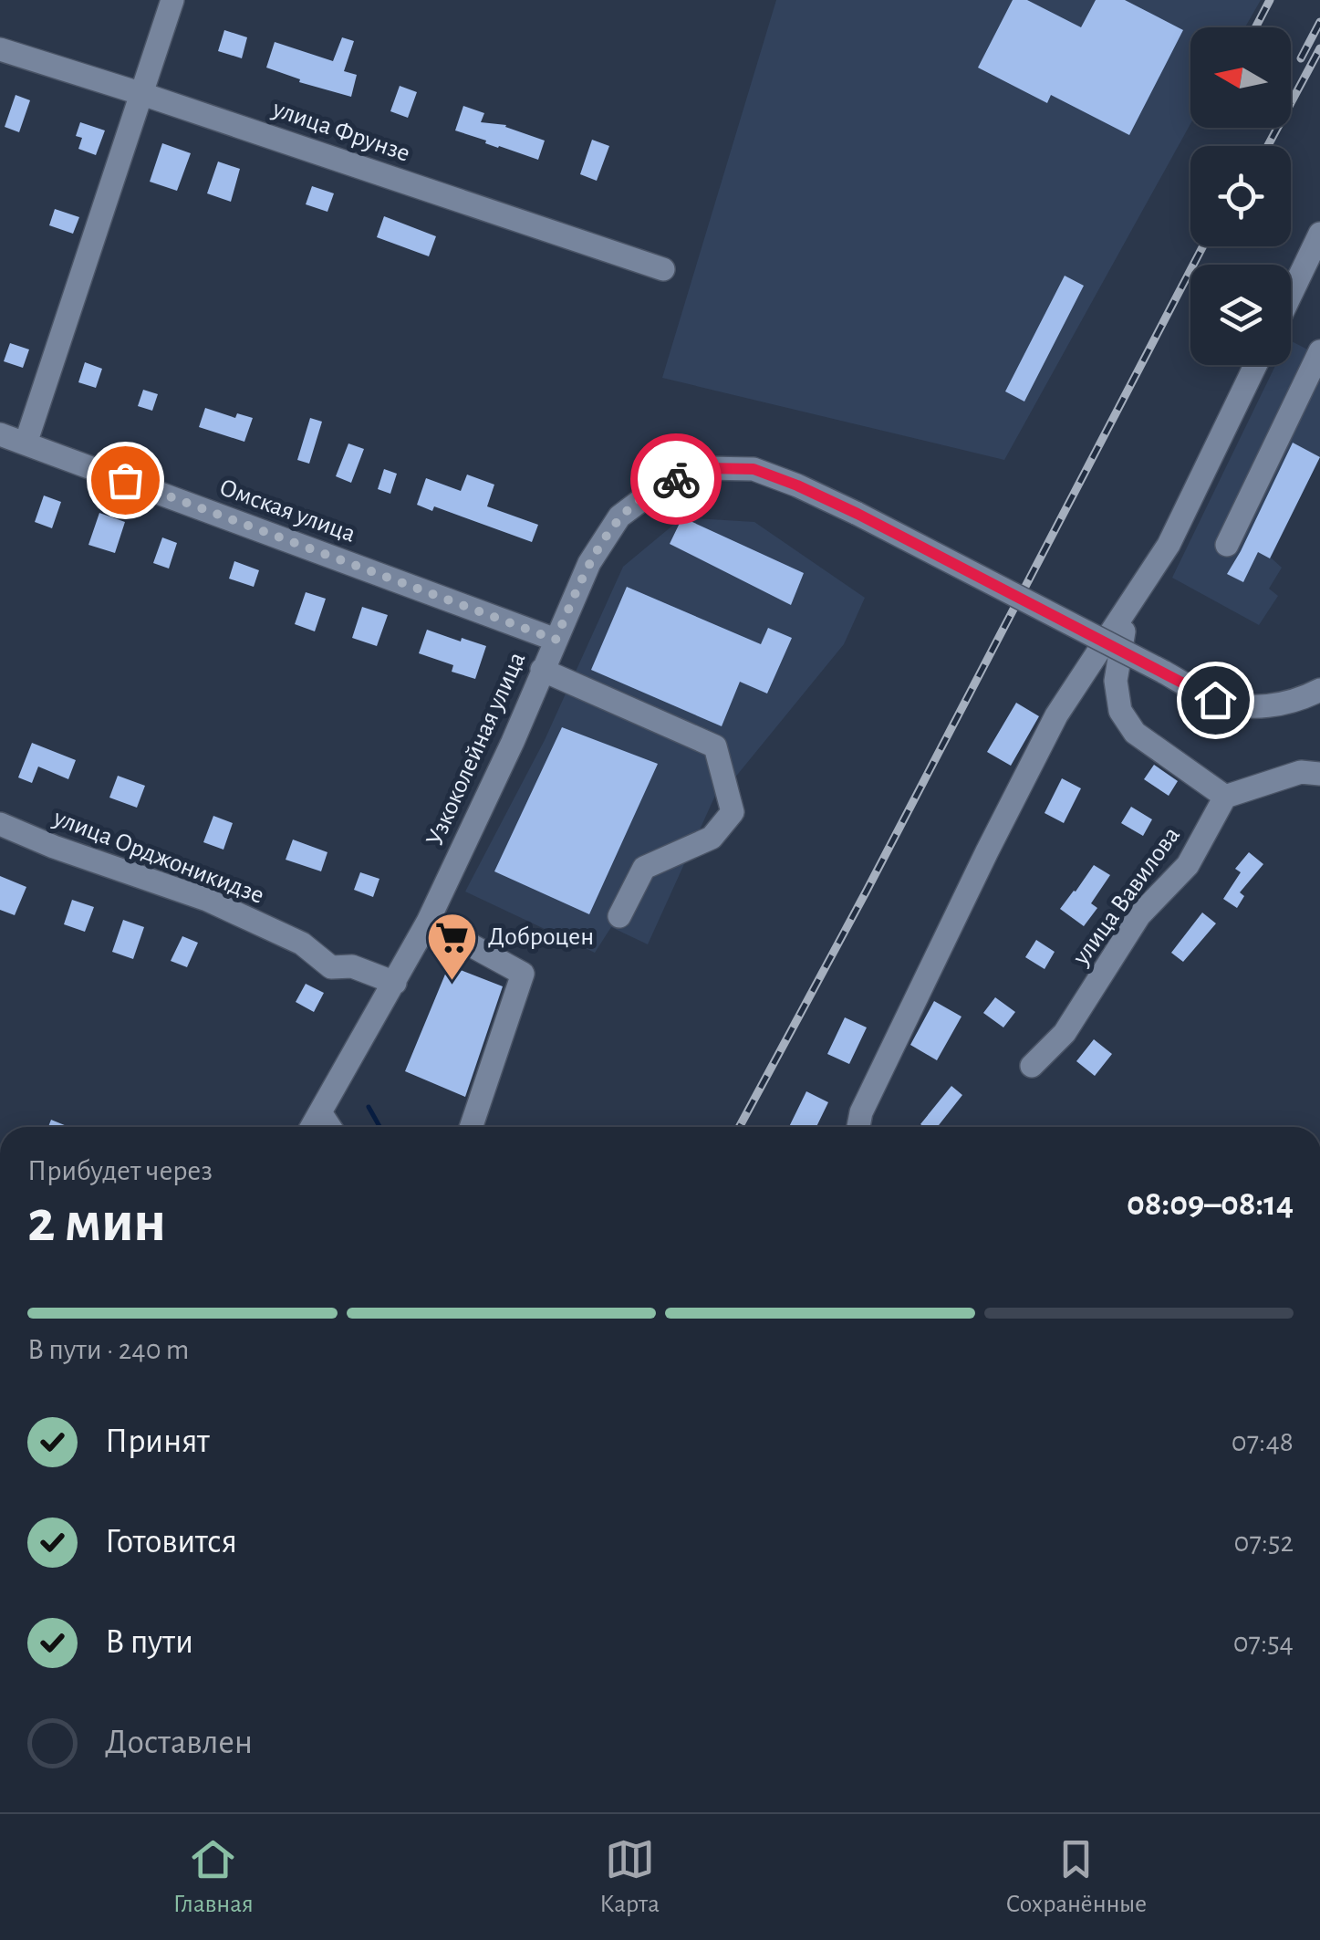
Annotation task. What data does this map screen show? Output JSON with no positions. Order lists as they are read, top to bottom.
{
  "streets": {
    "street": [
      "улица Фрунзе",
      "Омская улица",
      "Узкоколейная улица",
      "улица Орджоникидзе",
      "улица Вавилова"
    ]
  },
  "crossings": [
    ["Омская улица", "Узкоколейная улица"],
    ["Узкоколейная улица", "улица Орджоникидзе"]
  ],
  "places": {
    "supermarket": ["Доброцен"]
  },
  "north": "left",
  "page": {
    "heading": ["2 мин", "Прибудет через", "08:09–08:14"],
    "bar": "В пути · 240 m",
    "list": [
      ["Принят", "07:48"],
      ["Готовится", "07:52"],
      ["В пути", "07:54"],
      "Доставлен"
    ],
    "tabs": ["Главная", "Карта", "Сохранённые"]
  }
}
